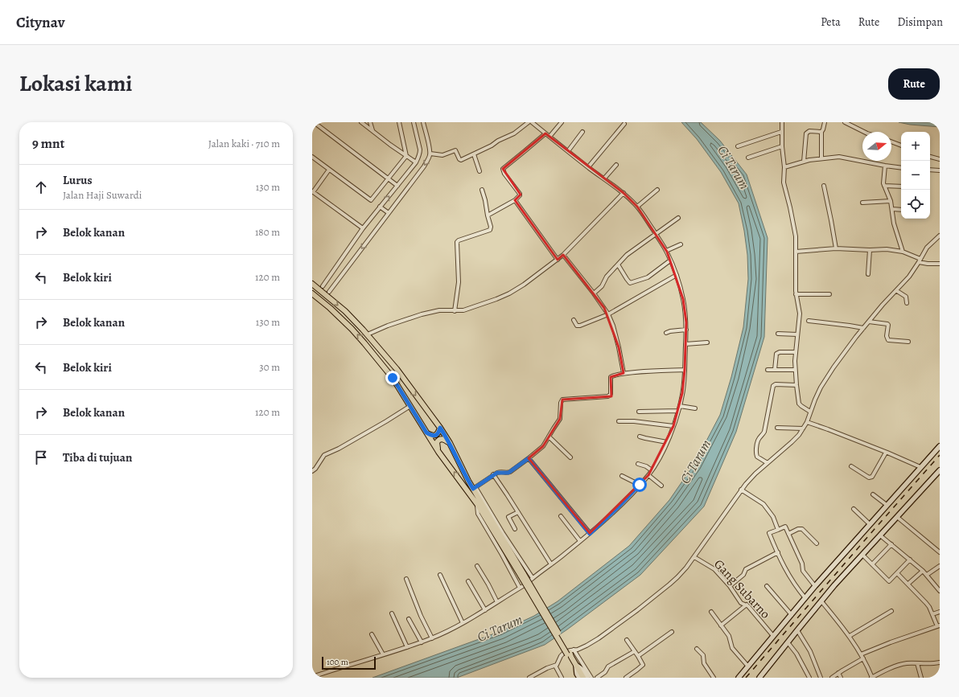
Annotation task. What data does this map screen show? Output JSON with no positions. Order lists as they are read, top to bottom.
{
  "streets": {
    "street": ["Gang Subarno"]
  },
  "water": ["Ci Tarum"],
  "scale_bar": "100 m",
  "north": "right",
  "page": {
    "header": "Citynav",
    "nav": ["Peta", "Rute", "Disimpan"],
    "title": "Lokasi kami",
    "buttons": "Rute",
    "heading": ["9 mnt", "Jalan kaki · 710 m"],
    "map_buttons": ["+", "−"],
    "list": [
      ["Lurus", "Jalan Haji Suwardi", "130 m"],
      ["Belok kanan", "180 m"],
      ["Belok kiri", "120 m"],
      ["Belok kanan", "130 m"],
      ["Belok kiri", "30 m"],
      ["Belok kanan", "120 m"],
      "Tiba di tujuan"
    ],
    "scale": "100 m"
  }
}
